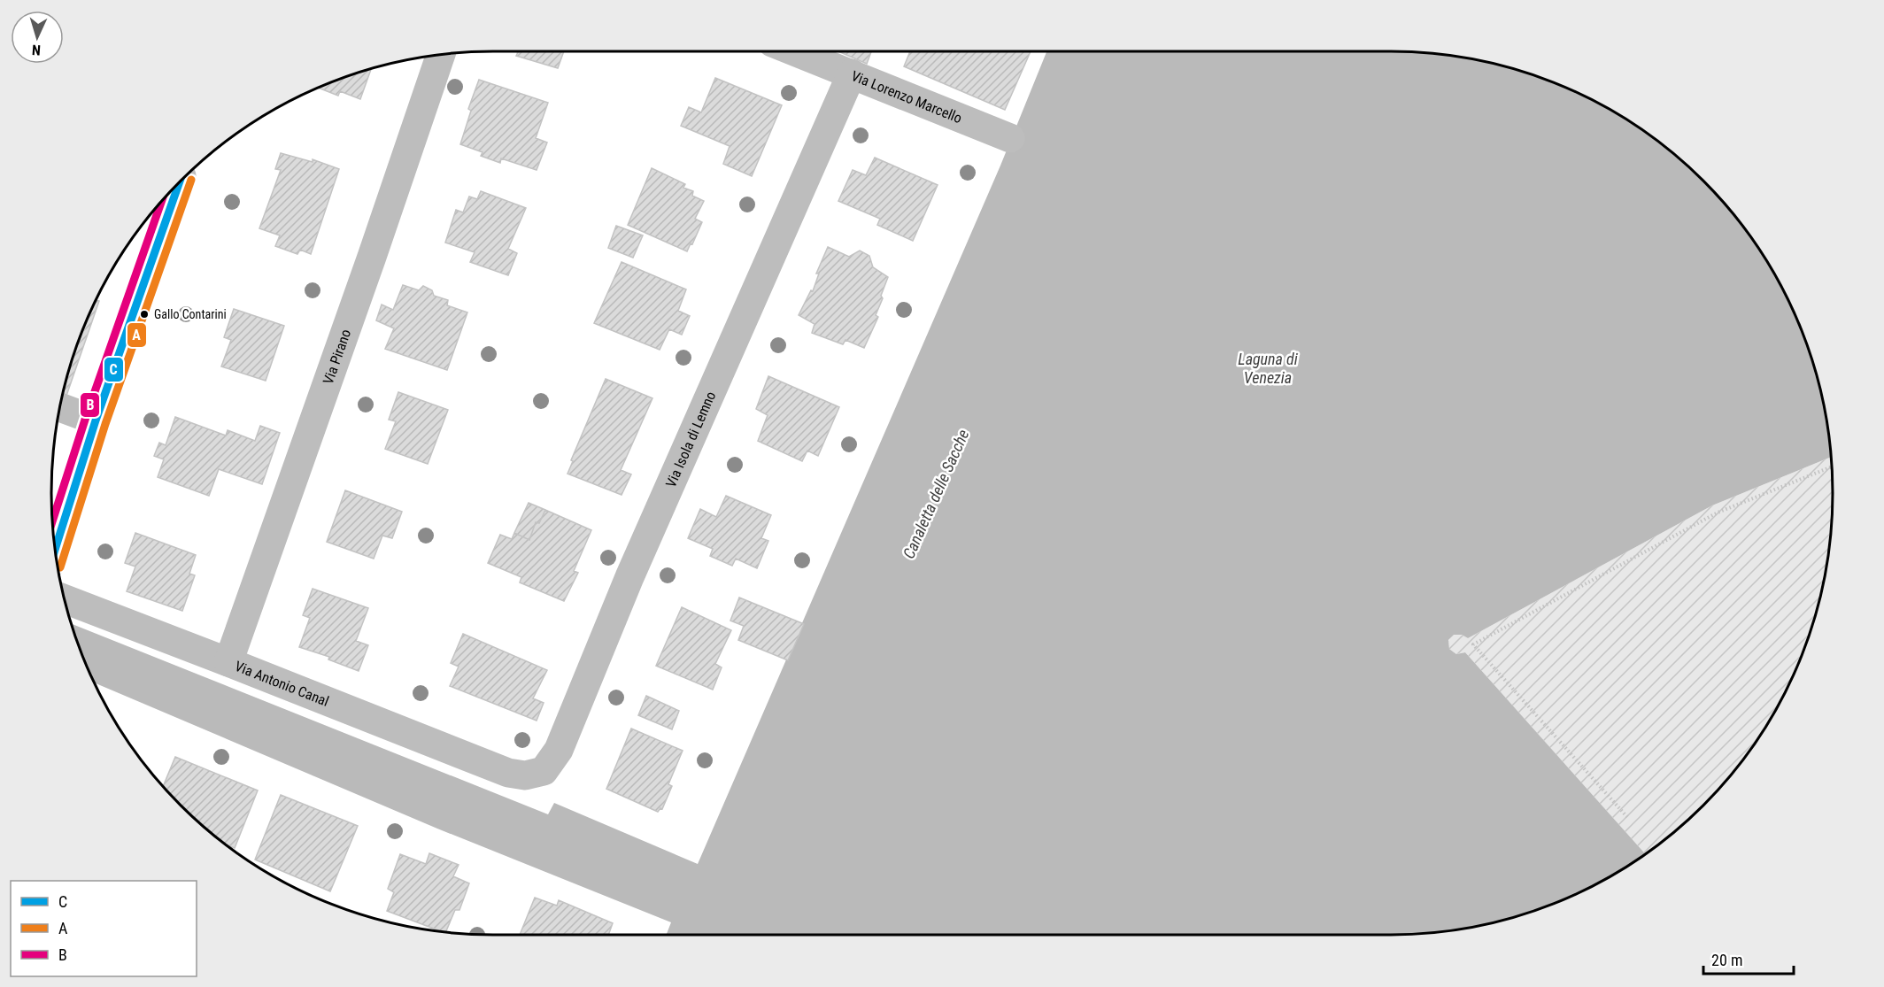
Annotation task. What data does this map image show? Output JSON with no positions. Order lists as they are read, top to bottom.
{
  "streets": {
    "street": [
      "Via Lorenzo Marcello",
      "Via Pirano",
      "Via Isola di Lemno",
      "Via Antonio Canal"
    ]
  },
  "crossings": [
    ["Via Lorenzo Marcello", "Via Isola di Lemno"],
    ["Via Pirano", "Via Antonio Canal"],
    ["Via Isola di Lemno", "Via Antonio Canal"]
  ],
  "water": ["Laguna di Venezia", "Canaletta delle Sacche"],
  "places": ["Gallo Contarini"],
  "lines": ["transit line A", "transit line C", "transit line B"],
  "legend": ["C", "A", "B"],
  "scale_bar": "20 m",
  "north": "bottom"
}
